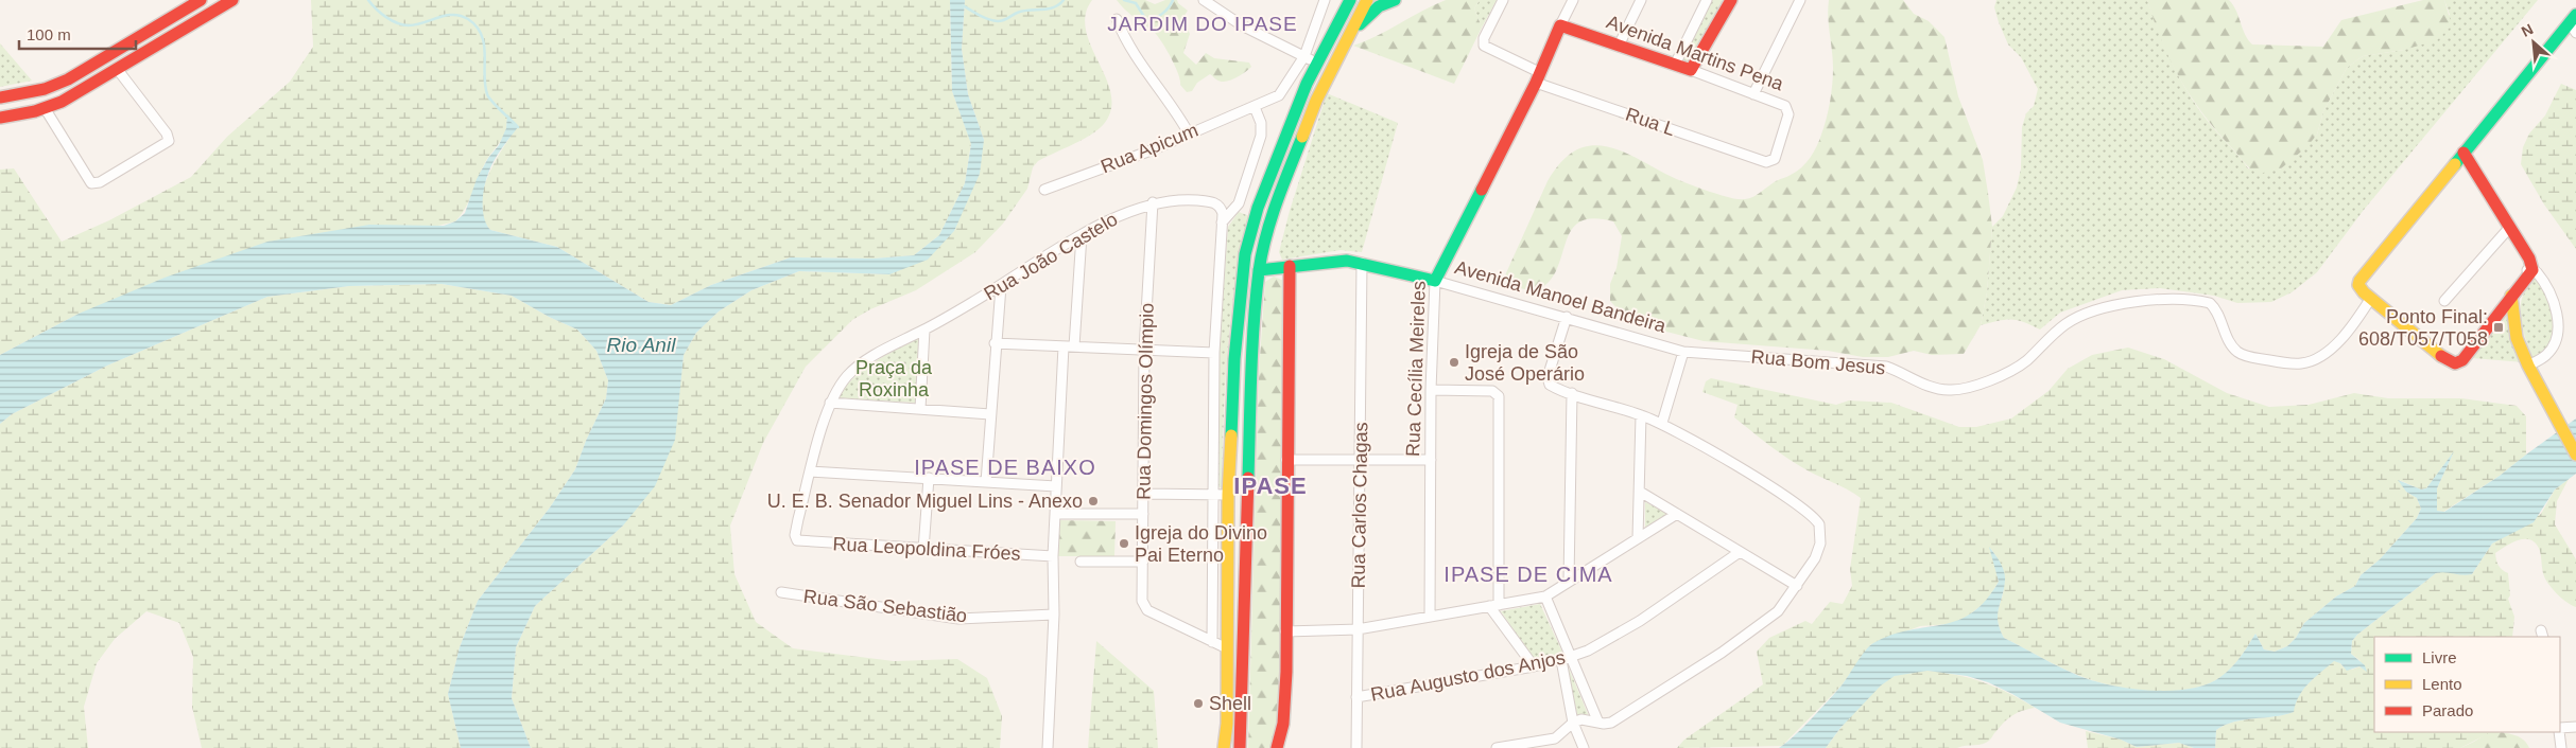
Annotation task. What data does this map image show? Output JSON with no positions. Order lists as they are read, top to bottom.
{
  "streets": {
    "main road": ["Avenida Martins Pena", "Avenida Manoel Bandeira", "Rua Cecília Meireles"],
    "street": [
      "Rua L",
      "Rua Apicum",
      "Rua João Castelo",
      "Rua Bom Jesus",
      "Rua Domingos Olímpio",
      "Rua Carlos Chagas",
      "Rua Leopoldina Fróes",
      "Rua São Sebastião",
      "Rua Augusto dos Anjos"
    ]
  },
  "crossings": [
    ["Avenida Martins Pena", "Rua L"],
    ["Avenida Martins Pena", "Rua Cecília Meireles"],
    ["Rua L", "Rua Cecília Meireles"],
    ["Rua João Castelo", "Rua Domingos Olímpio"],
    ["Rua João Castelo", "Rua Leopoldina Fróes"],
    ["Avenida Manoel Bandeira", "Rua Bom Jesus"],
    ["Avenida Manoel Bandeira", "Rua Cecília Meireles"],
    ["Avenida Manoel Bandeira", "Rua Carlos Chagas"],
    ["Rua Carlos Chagas", "Rua Augusto dos Anjos"]
  ],
  "districts": [
    "JARDIM DO IPASE",
    "IPASE DE BAIXO",
    "IPASE",
    "IPASE DE CIMA"
  ],
  "water": ["Rio Anil"],
  "parks": ["Praça da Roxinha"],
  "places": {
    "transit": ["Ponto Final: 608/T057/T058"],
    "other": [
      "Igreja de São José Operário",
      "U. E. B. Senador Miguel Lins - Anexo",
      "Igreja do Divino Pai Eterno",
      "Shell"
    ]
  },
  "legend": ["Livre", "Lento", "Parado"],
  "scale_bar": "100 m",
  "north": "top left"
}
